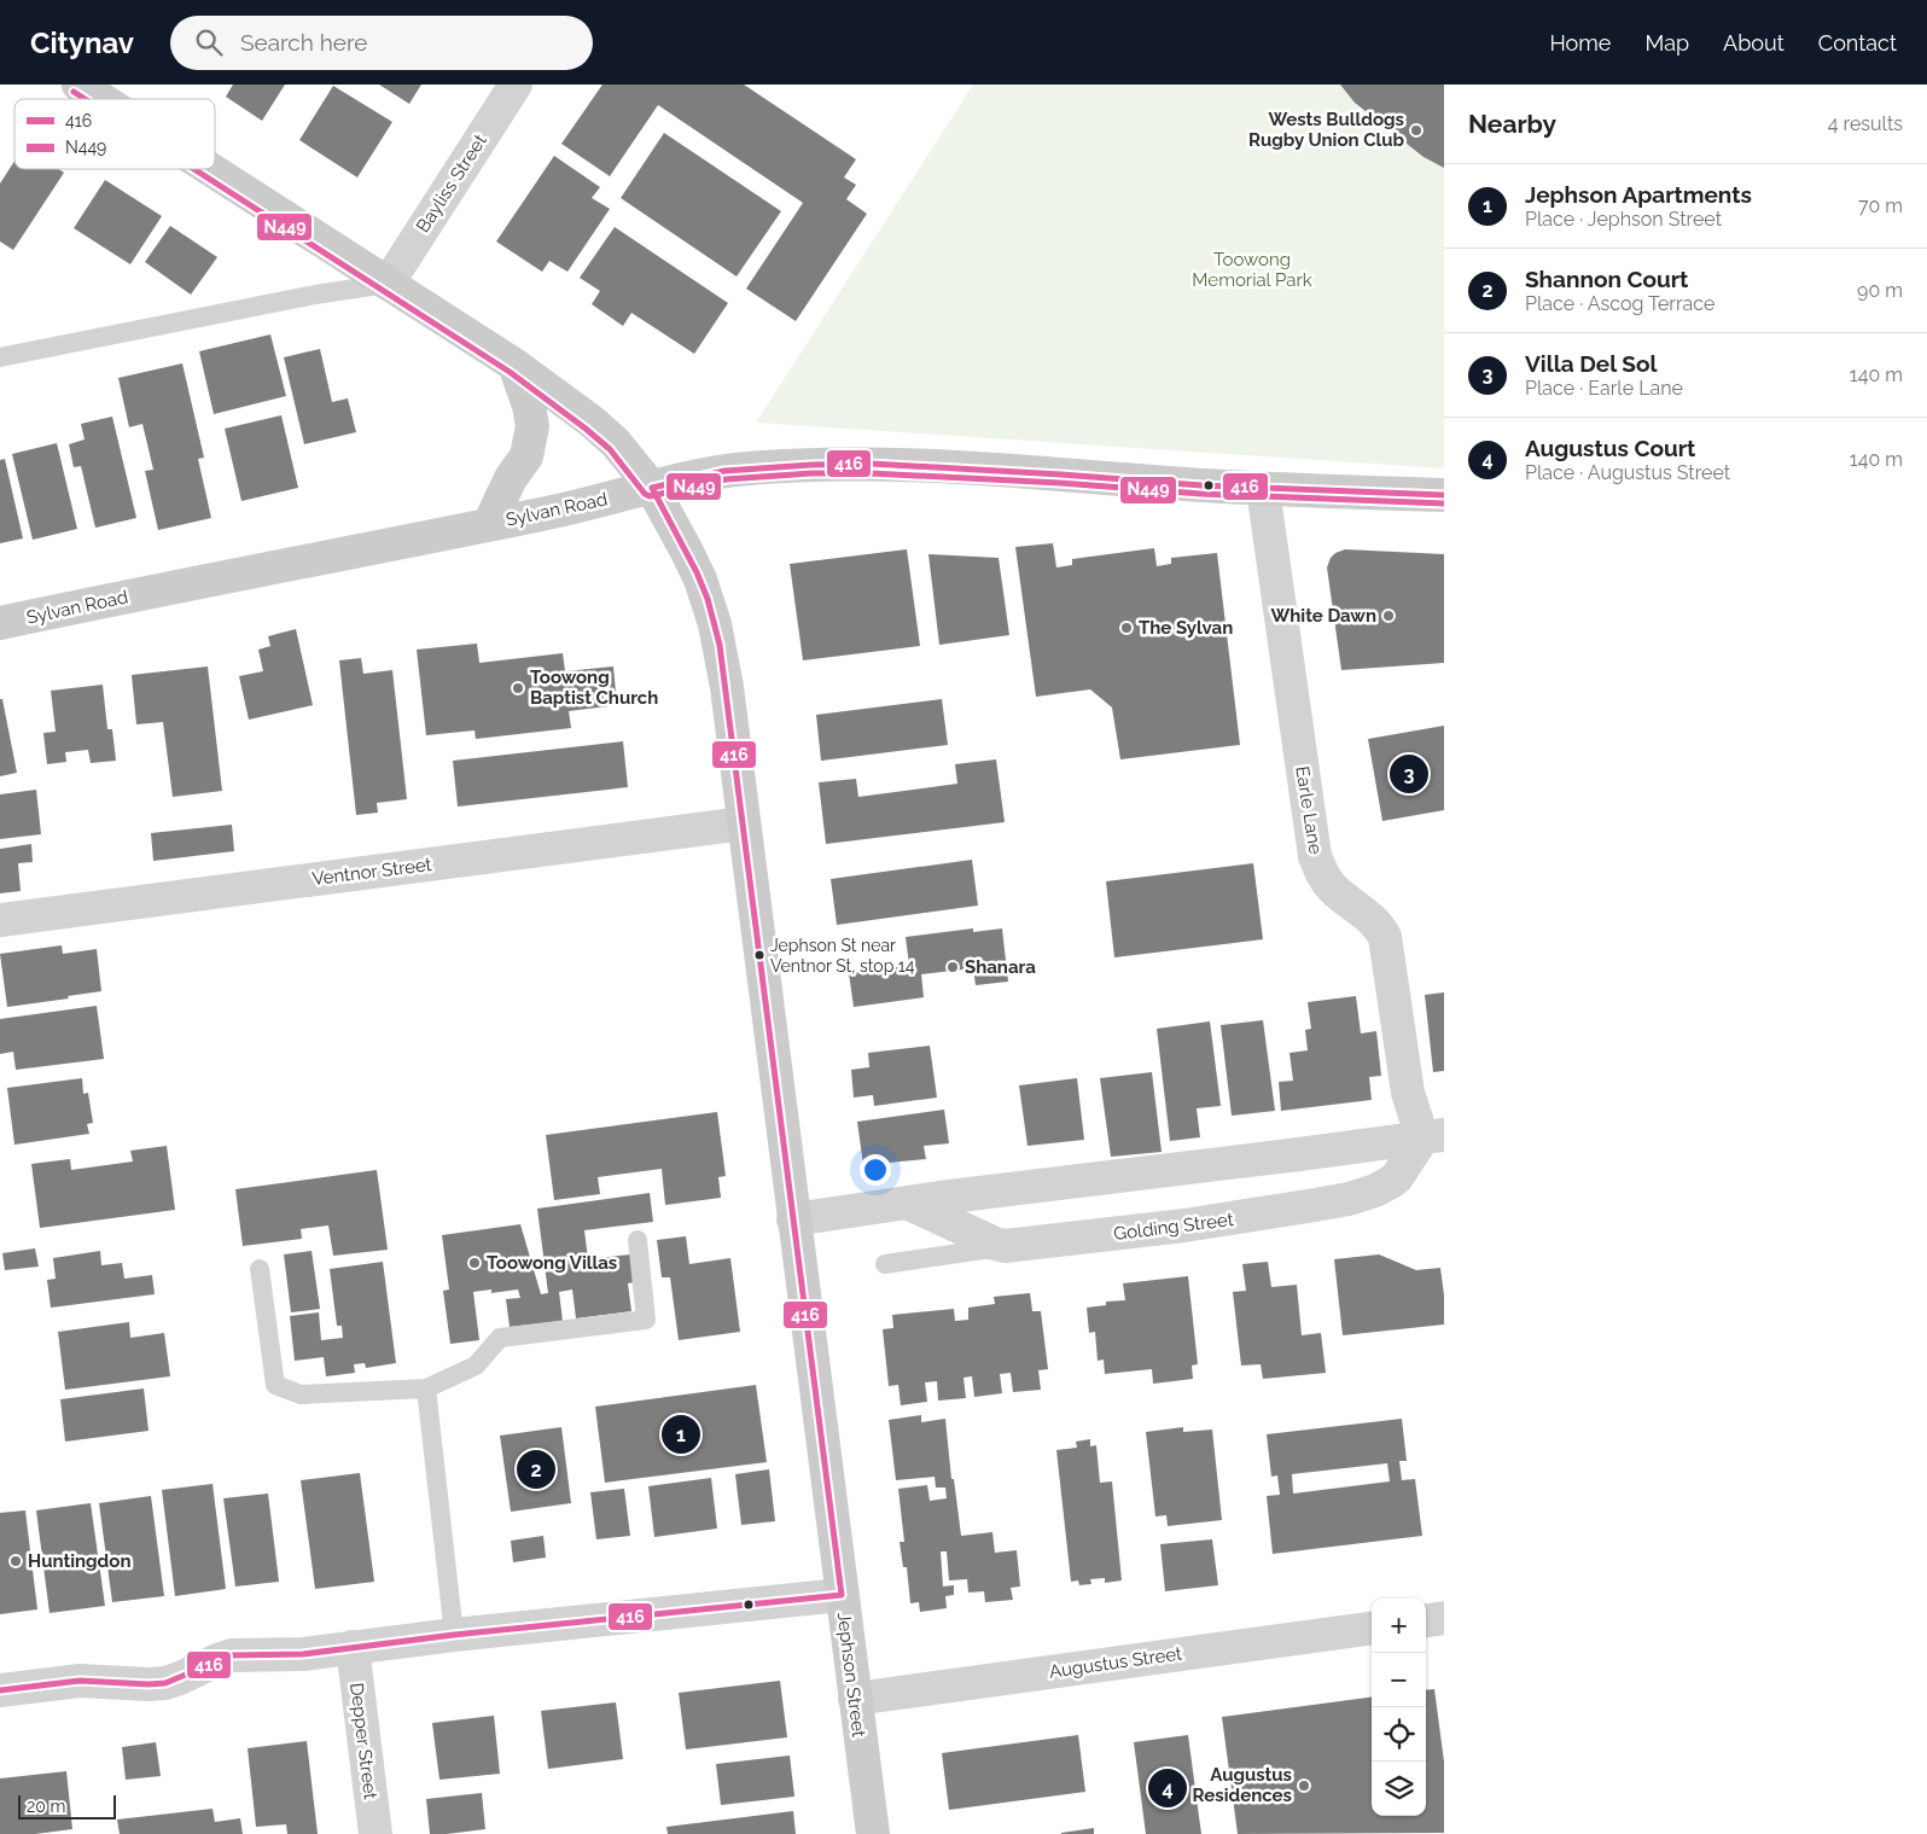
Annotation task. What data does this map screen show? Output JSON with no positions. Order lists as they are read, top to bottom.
{
  "streets": {
    "main road": ["Sylvan Road", "Jephson Street"],
    "street": [
      "Bayliss Street",
      "Earle Lane",
      "Ventnor Street",
      "Golding Street",
      "Augustus Street",
      "Depper Street"
    ]
  },
  "crossings": [
    ["Bayliss Street", "Jephson Street"],
    ["Sylvan Road", "Earle Lane"],
    ["Sylvan Road", "Jephson Street"],
    ["Earle Lane", "Golding Street"],
    ["Ventnor Street", "Jephson Street"],
    ["Augustus Street", "Jephson Street"]
  ],
  "parks": ["Toowong Memorial Park"],
  "places": [
    "Wests Bulldogs Rugby Union Club",
    "White Dawn",
    "The Sylvan",
    "Toowong Baptist Church",
    "Jephson St near Ventnor St, stop 14",
    "Shanara",
    "Toowong Villas",
    "Huntingdon",
    "Augustus Residences"
  ],
  "lines": ["transit line N449", "transit line 416"],
  "legend": ["416", "N449"],
  "scale_bar": "20 m",
  "page": {
    "header": "Citynav",
    "search": "Search here",
    "nav": [
      "Home",
      "Map",
      "About",
      "Contact"
    ],
    "heading": ["Nearby", "4 results"],
    "list": [
      {
        "mark": "1",
        "name": "Jephson Apartments",
        "note": "Place · Jephson Street",
        "value": "70 m"
      },
      {
        "mark": "2",
        "name": "Shannon Court",
        "note": "Place · Ascog Terrace",
        "value": "90 m"
      },
      {
        "mark": "3",
        "name": "Villa Del Sol",
        "note": "Place · Earle Lane",
        "value": "140 m"
      },
      {
        "mark": "4",
        "name": "Augustus Court",
        "note": "Place · Augustus Street",
        "value": "140 m"
      }
    ],
    "pins": [
      "3",
      "1",
      "2",
      "4"
    ],
    "map_buttons": ["+", "−"],
    "scale": "20 m"
  }
}
